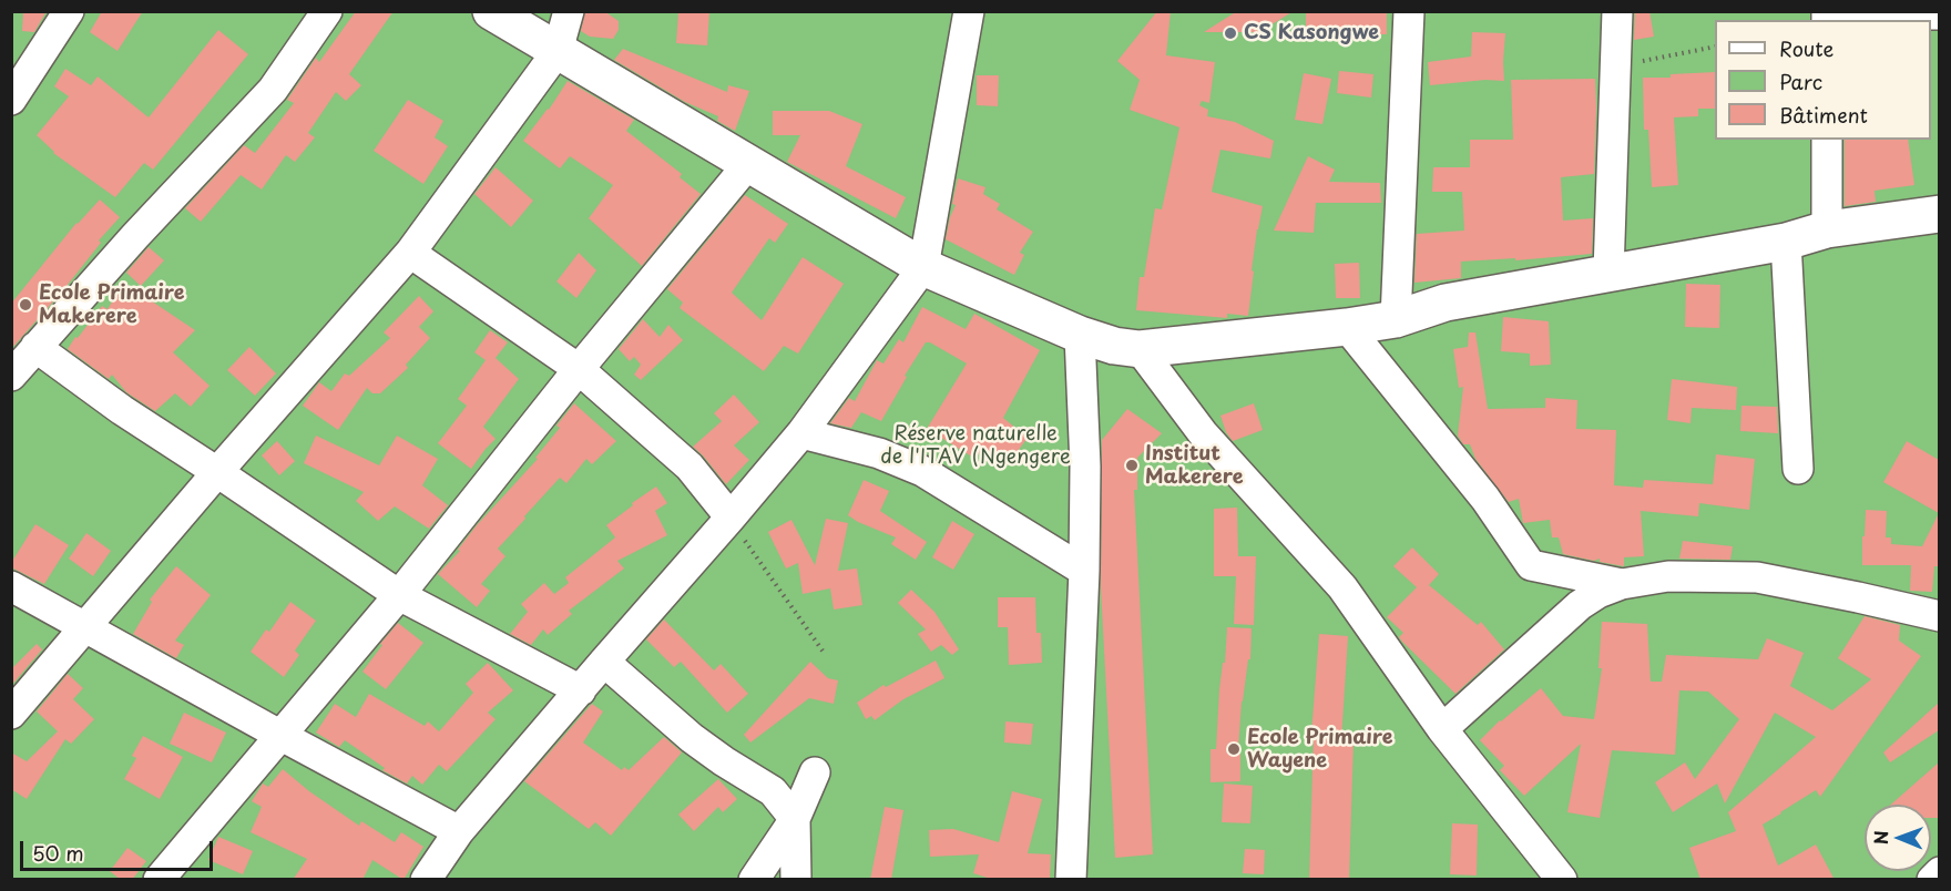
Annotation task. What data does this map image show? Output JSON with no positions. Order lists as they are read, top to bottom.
{
  "parks": ["Réserve naturelle de l'ITAV (Ngengere"],
  "places": [
    "CS Kasongwe",
    "Ecole Primaire Makerere",
    "Institut Makerere",
    "Ecole Primaire Wayene"
  ],
  "legend": ["Route", "Parc", "Bâtiment"],
  "scale_bar": "50 m",
  "north": "left"
}
